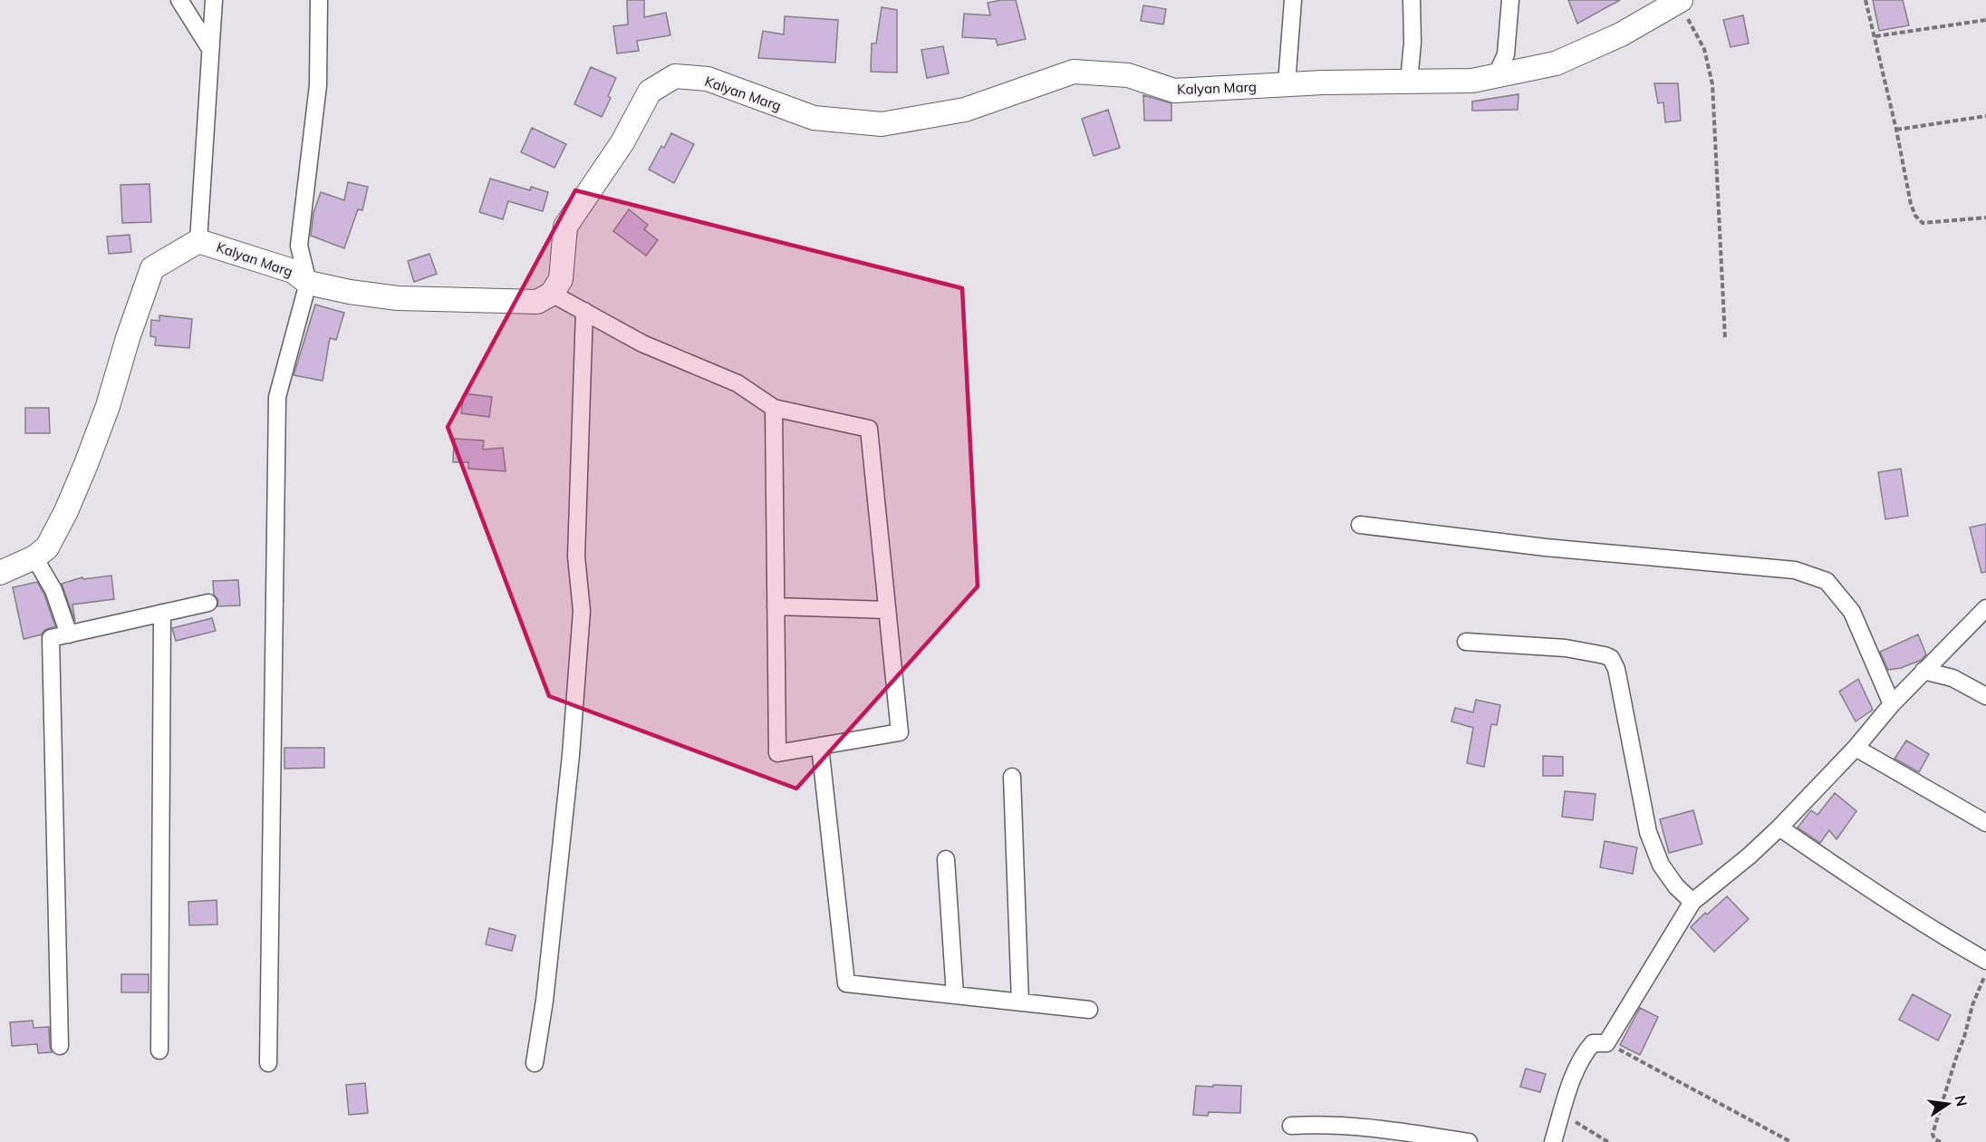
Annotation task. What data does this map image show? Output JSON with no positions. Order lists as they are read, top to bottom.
{
  "streets": {
    "street": ["Kalyan Marg"]
  },
  "north": "right"
}
